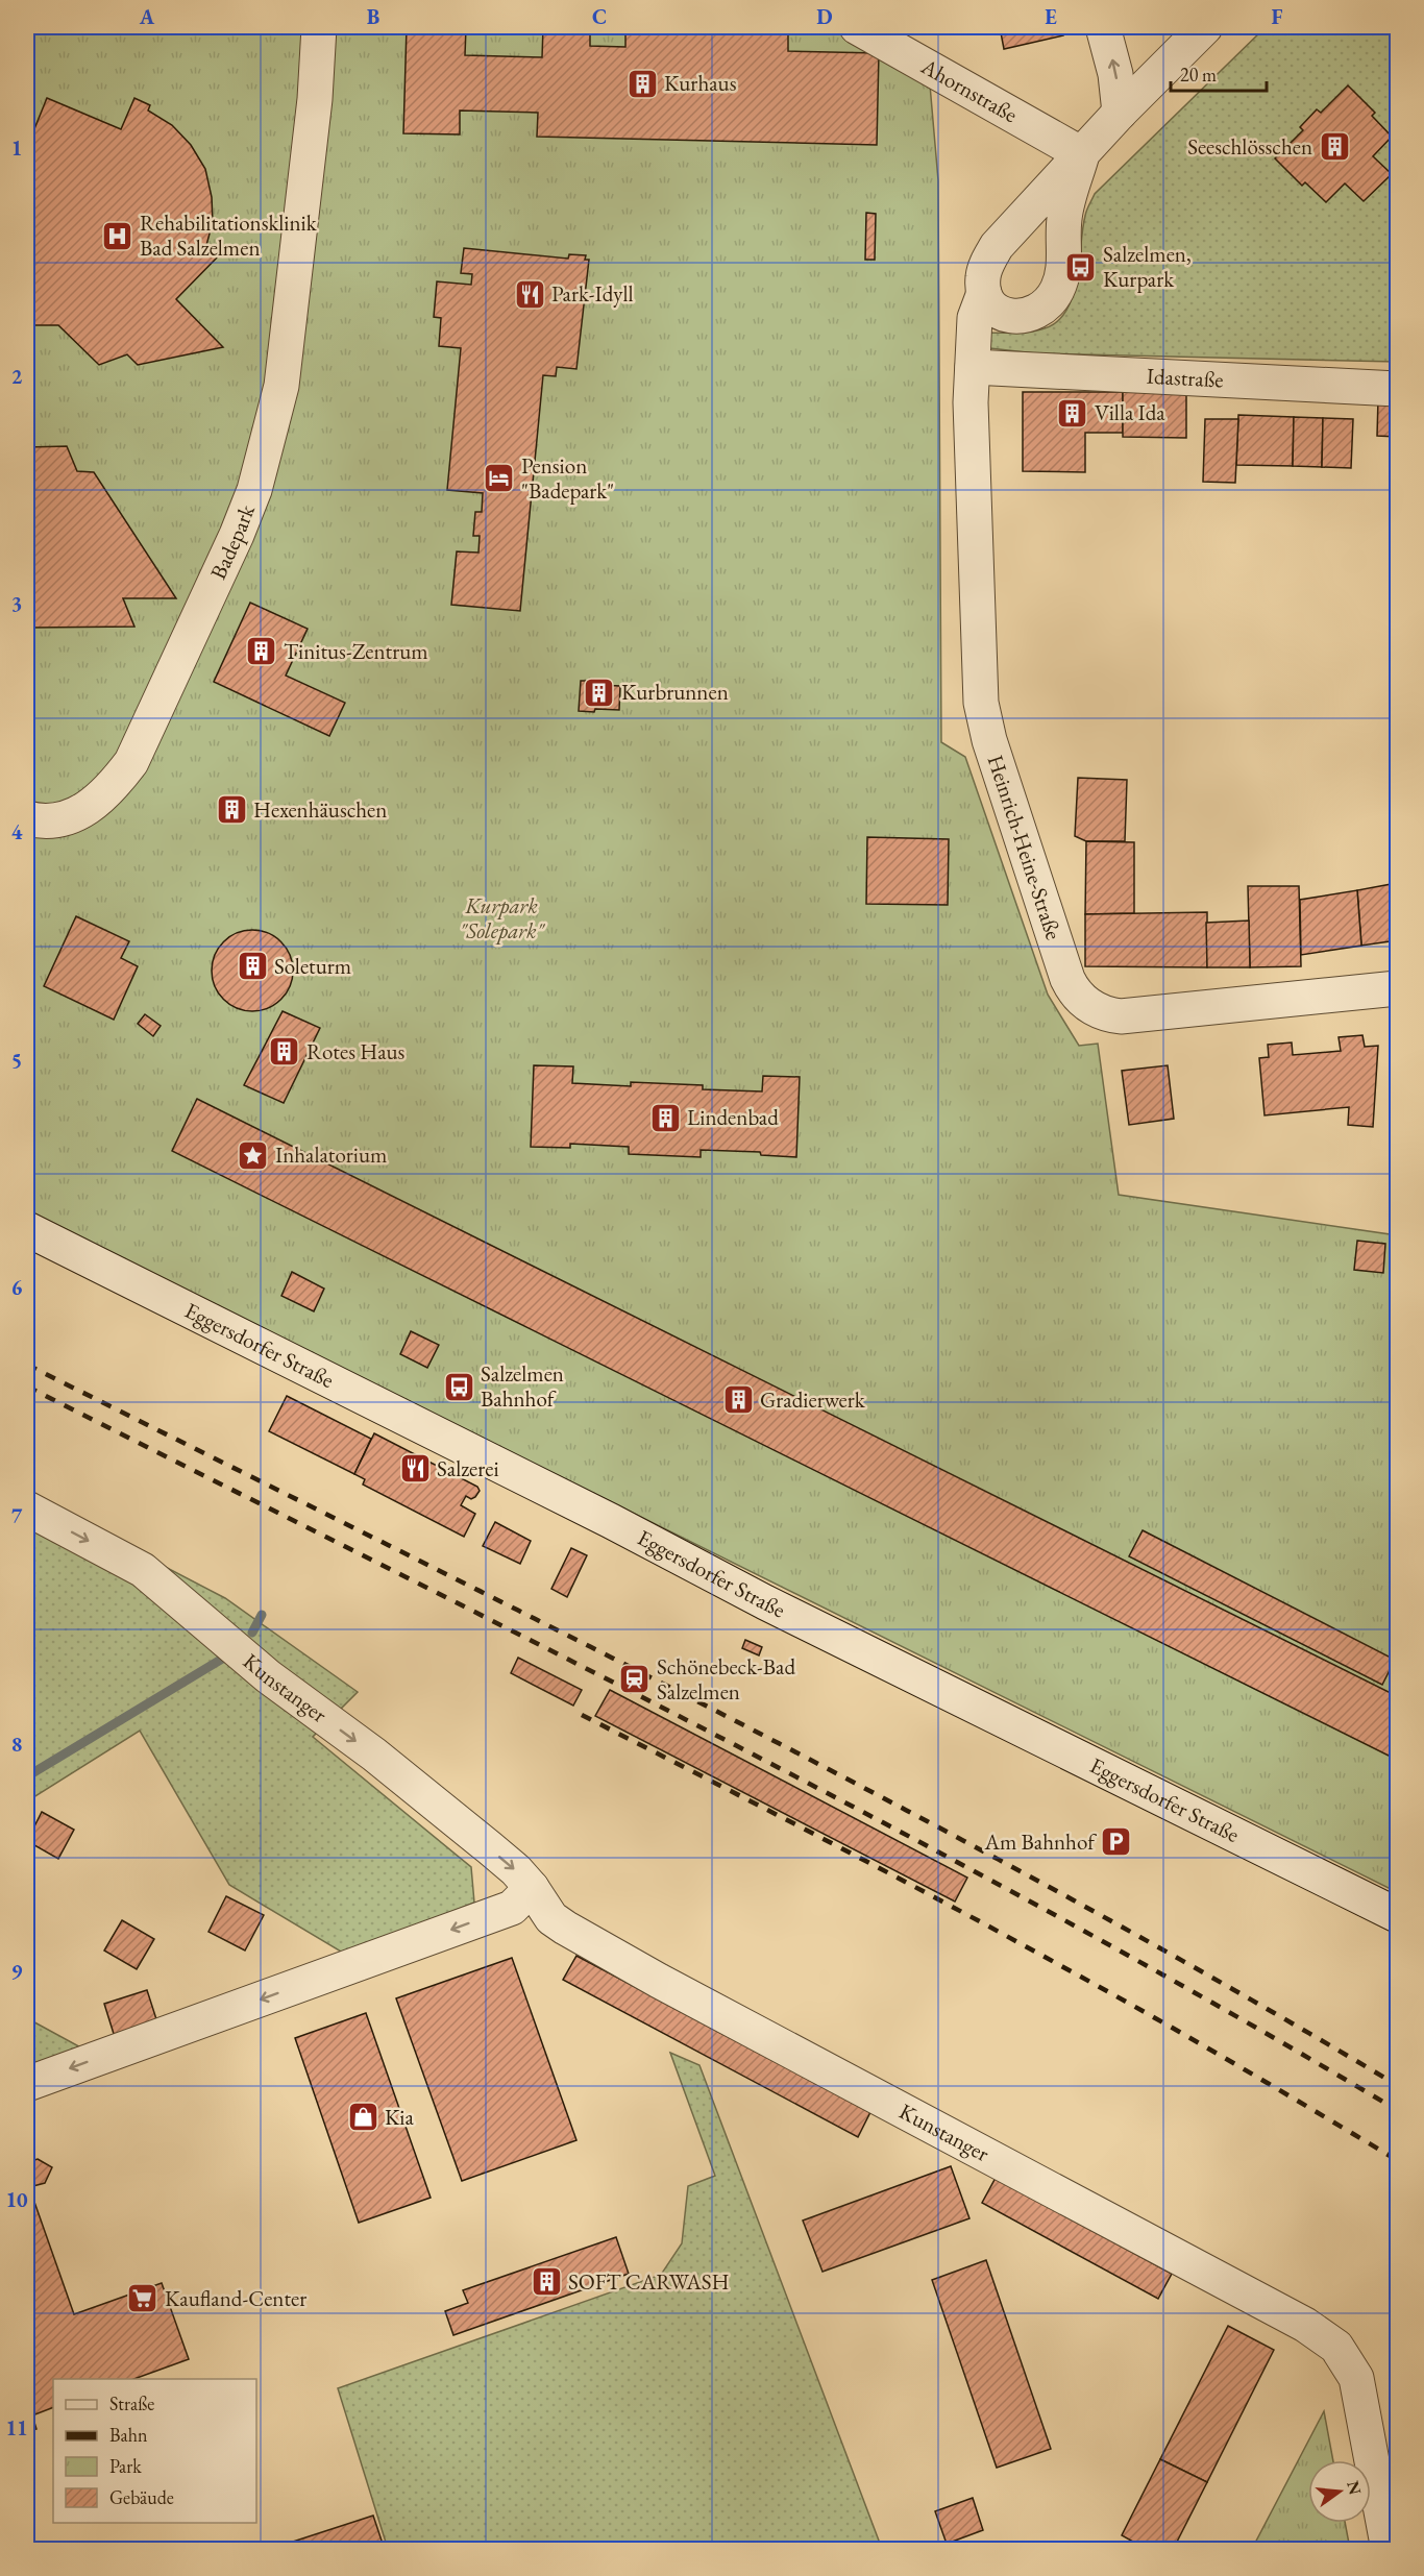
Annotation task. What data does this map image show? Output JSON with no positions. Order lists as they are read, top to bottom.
{
  "streets": {
    "street": [
      "Ahornstraße",
      "Idastraße",
      "Badepark",
      "Heinrich-Heine-Straße",
      "Eggersdorfer Straße",
      "Kunstanger"
    ]
  },
  "crossings": [
    ["Ahornstraße", "Heinrich-Heine-Straße"],
    ["Idastraße", "Heinrich-Heine-Straße"]
  ],
  "one_way": ["Kunstanger"],
  "parks": ["Kurpark \"Solepark\""],
  "places": {
    "building": [
      "Kurhaus",
      "Seeschlösschen",
      "Villa Ida",
      "Tinitus-Zentrum",
      "Kurbrunnen",
      "Hexenhäuschen",
      "Soleturm",
      "Rotes Haus",
      "Lindenbad",
      "Gradierwerk",
      "SOFT CARWASH"
    ],
    "hospital": ["Rehabilitationsklinik Bad Salzelmen"],
    "bus stop": ["Salzelmen, Kurpark", "Salzelmen Bahnhof"],
    "restaurant": ["Park-Idyll", "Salzerei"],
    "hotel": ["Pension \"Badepark\""],
    "place": ["Inhalatorium"],
    "station": ["Schönebeck-Bad Salzelmen"],
    "parking": ["Am Bahnhof"],
    "shop": ["Kia"],
    "supermarket": ["Kaufland-Center"]
  },
  "legend": [
    "Straße",
    "Bahn",
    "Park",
    "Gebäude"
  ],
  "scale_bar": "20 m",
  "north": "right",
  "grid": {
    "columns": [
      "A",
      "B",
      "C",
      "D",
      "E",
      "F"
    ],
    "rows": [
      "1",
      "2",
      "3",
      "4",
      "5",
      "6",
      "7",
      "8",
      "9",
      "10",
      "11"
    ]
  }
}
